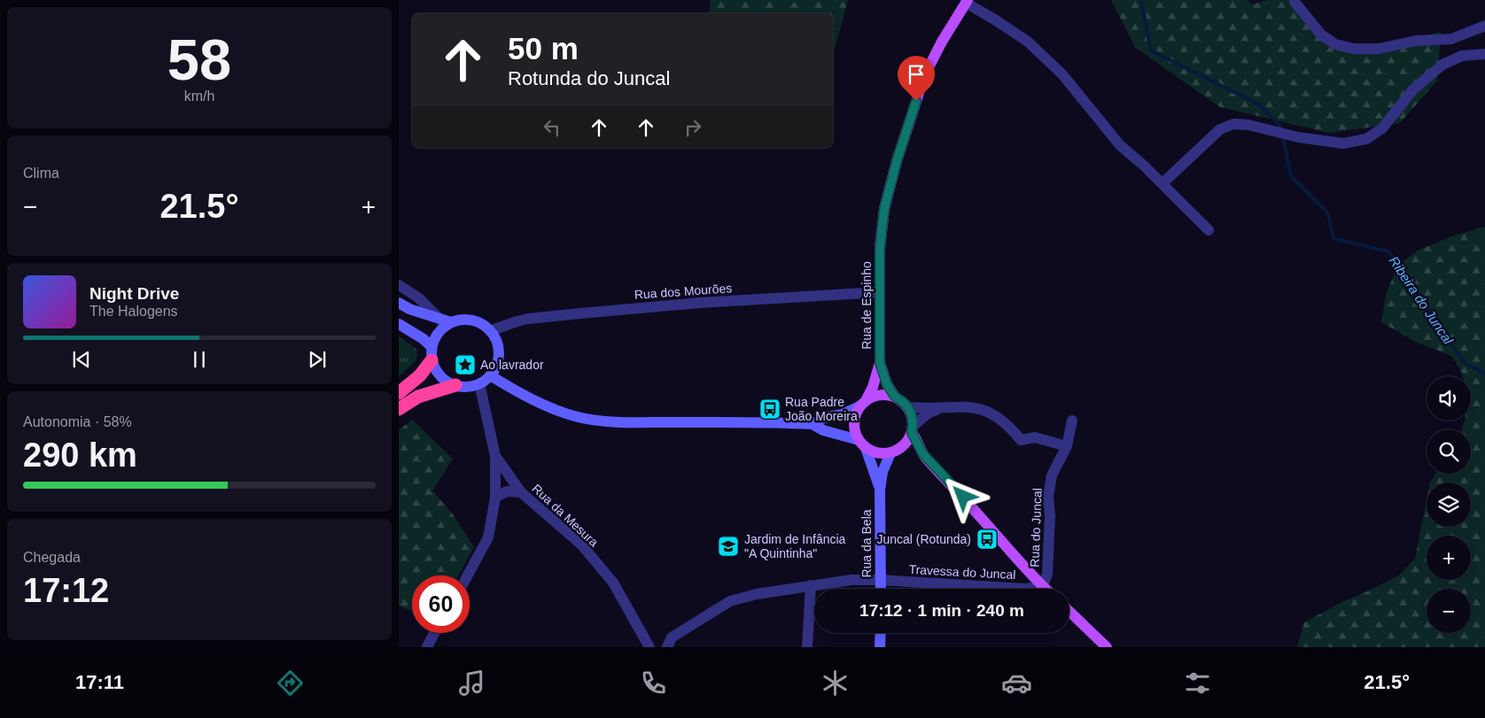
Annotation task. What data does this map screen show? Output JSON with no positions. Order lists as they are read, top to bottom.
{
  "streets": {
    "main road": ["Rua de Espinho"],
    "street": [
      "Rua dos Mourões",
      "Rua da Mesura",
      "Rua do Juncal",
      "Rua da Bela",
      "Travessa do Juncal"
    ]
  },
  "crossings": [
    ["Rua dos Mourões", "Rua de Espinho"],
    ["Rua de Espinho", "Rua da Bela"],
    ["Rua do Juncal", "Travessa do Juncal"],
    ["Rua da Bela", "Travessa do Juncal"]
  ],
  "water": ["Ribeira do Juncal"],
  "places": {
    "place": ["Ao lavrador"],
    "bus stop": ["Rua Padre João Moreira", "Juncal (Rotunda)"],
    "school or university": ["Jardim de Infância \"A Quintinha\""]
  },
  "page": {
    "tile": [
      ["58", "km/h"],
      "Clima",
      ["Autonomia · 58%", "290 km"],
      ["Chegada", "17:12"]
    ],
    "turn": ["50 m", "Rotunda do Juncal"],
    "heat": ["−", "21.5°", "+"],
    "song": ["Night Drive", "The Halogens"],
    "map_buttons": ["+", "−"],
    "limit": "60",
    "trip": "17:12 · 1 min · 240 m",
    "tabs": ["17:11", "21.5°"]
  }
}
